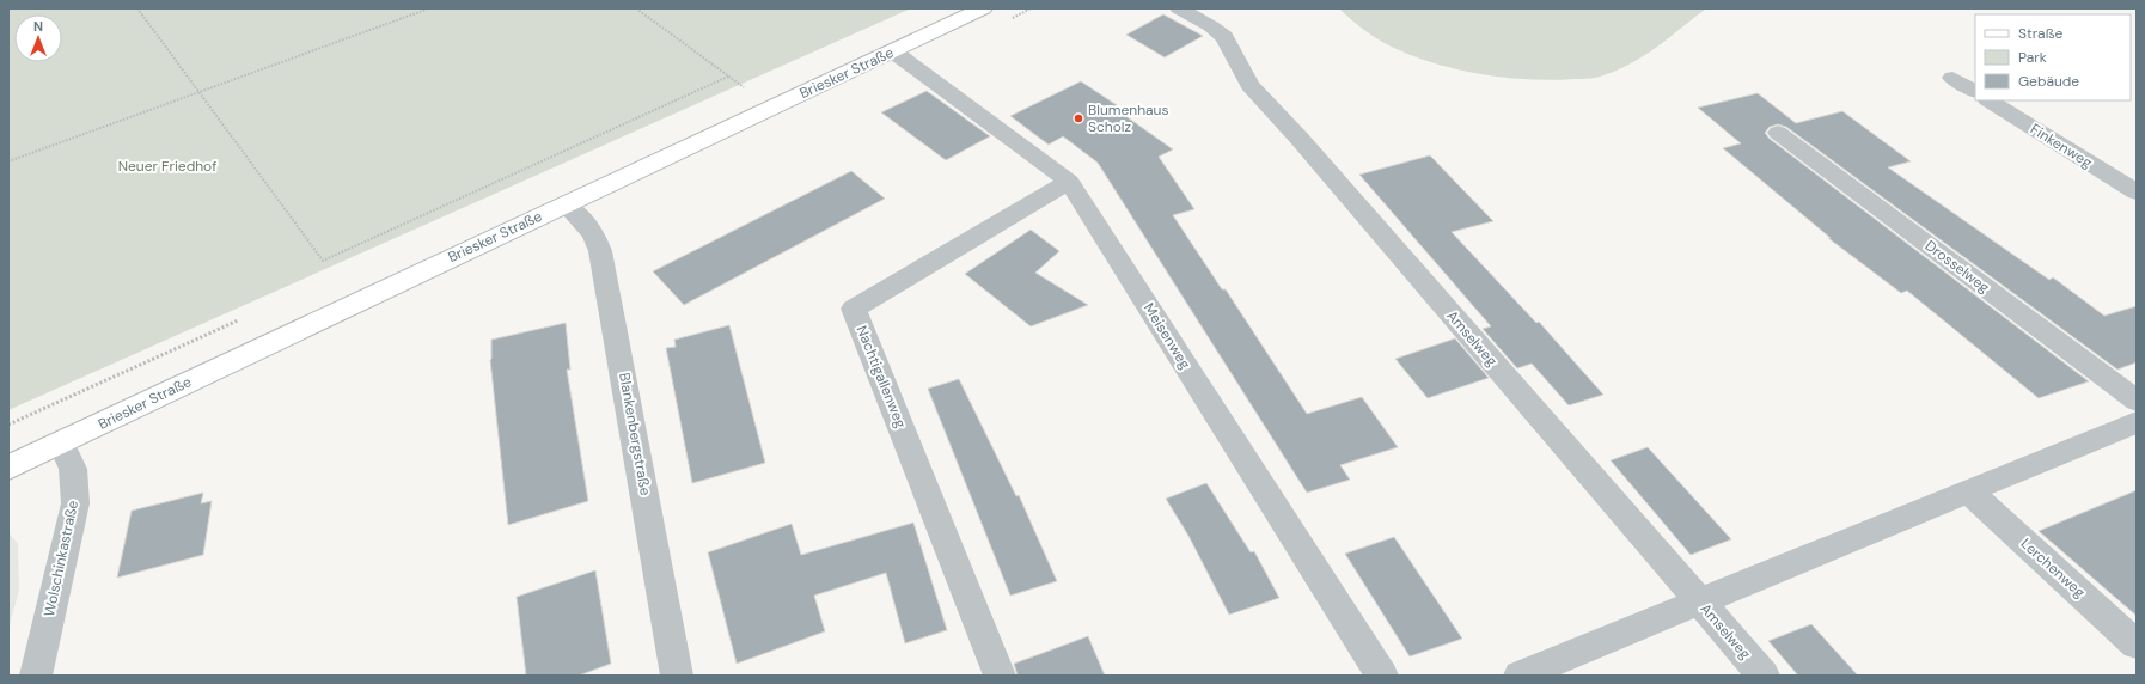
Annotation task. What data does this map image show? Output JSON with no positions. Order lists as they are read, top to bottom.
{
  "streets": {
    "main road": ["Briesker Straße"],
    "street": [
      "Finkenweg",
      "Drosselweg",
      "Meisenweg",
      "Amselweg",
      "Nachtigallenweg",
      "Blankenbergstraße",
      "Wolschinkastraße",
      "Lerchenweg"
    ]
  },
  "crossings": [
    ["Briesker Straße", "Meisenweg"],
    ["Briesker Straße", "Blankenbergstraße"],
    ["Briesker Straße", "Wolschinkastraße"],
    ["Meisenweg", "Nachtigallenweg"]
  ],
  "parks": ["Neuer Friedhof"],
  "places": ["Blumenhaus Scholz"],
  "legend": ["Straße", "Park", "Gebäude"],
  "north": "top"
}
